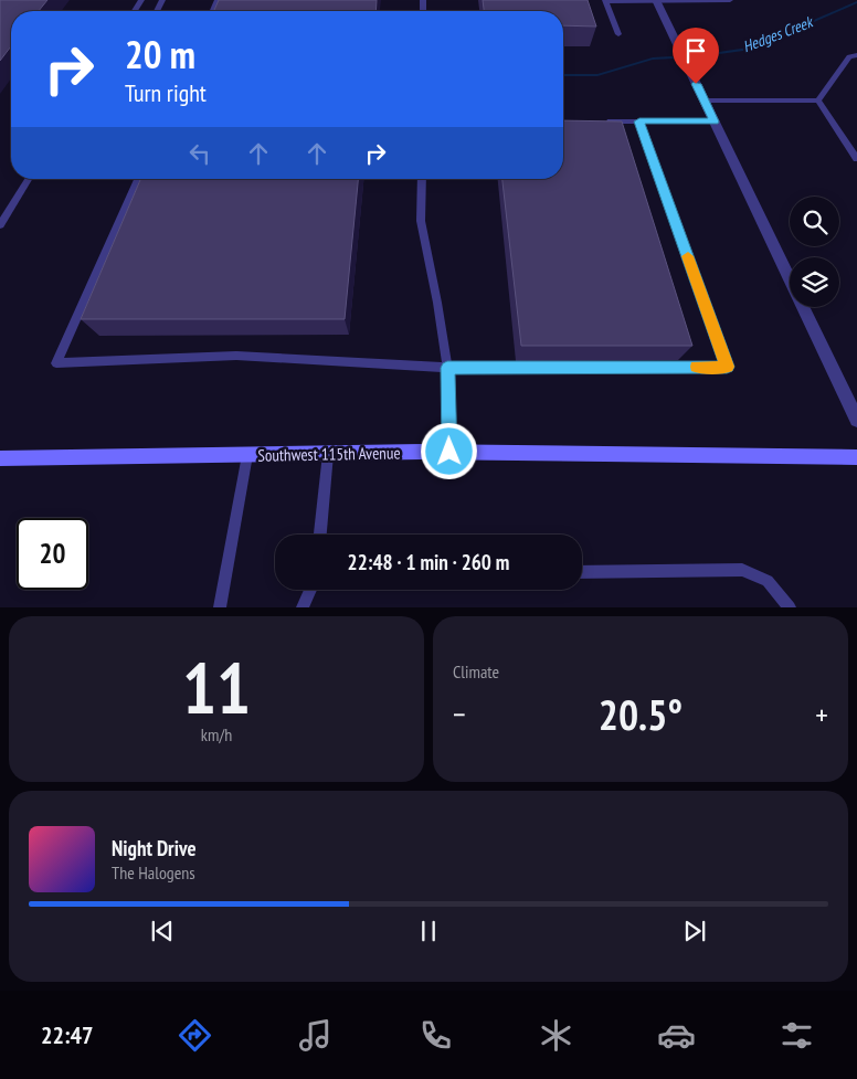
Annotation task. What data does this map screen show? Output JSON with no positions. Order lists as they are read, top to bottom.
{
  "streets": {
    "street": ["Southwest 115th Avenue"]
  },
  "water": ["Hedges Creek"],
  "page": {
    "turn": ["20 m", "Turn right"],
    "limit": "20",
    "trip": "22:48 · 1 min · 260 m",
    "tile": [
      ["11", "km/h"],
      "Climate"
    ],
    "heat": ["−", "20.5°", "+"],
    "song": ["Night Drive", "The Halogens"],
    "tabs": "22:47"
  }
}
